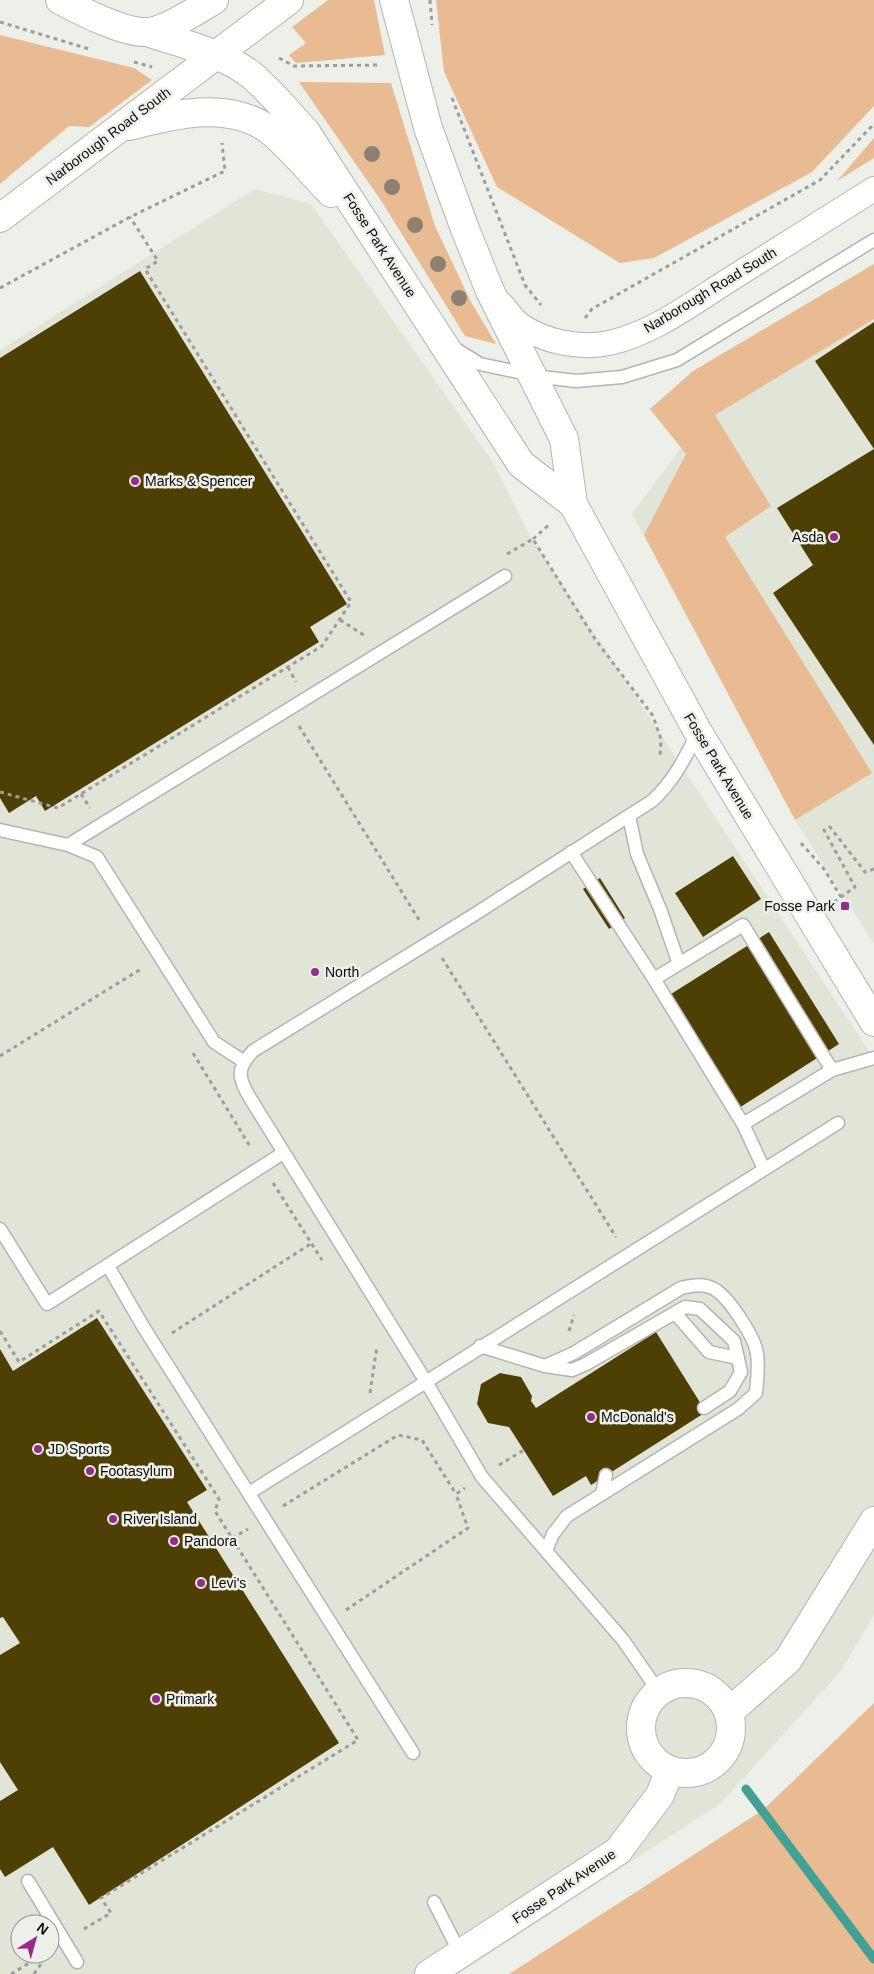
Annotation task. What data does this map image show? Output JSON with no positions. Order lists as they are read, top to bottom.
{
  "streets": {
    "main road": ["Narborough Road South", "Fosse Park Avenue"]
  },
  "crossings": [
    ["Narborough Road South", "Fosse Park Avenue"]
  ],
  "places": {
    "other": [
      "Marks & Spencer",
      "Asda",
      "North",
      "McDonald's",
      "JD Sports",
      "Footasylum",
      "River Island",
      "Pandora",
      "Levi's",
      "Primark"
    ],
    "transit": ["Fosse Park"]
  },
  "north": "top right"
}
